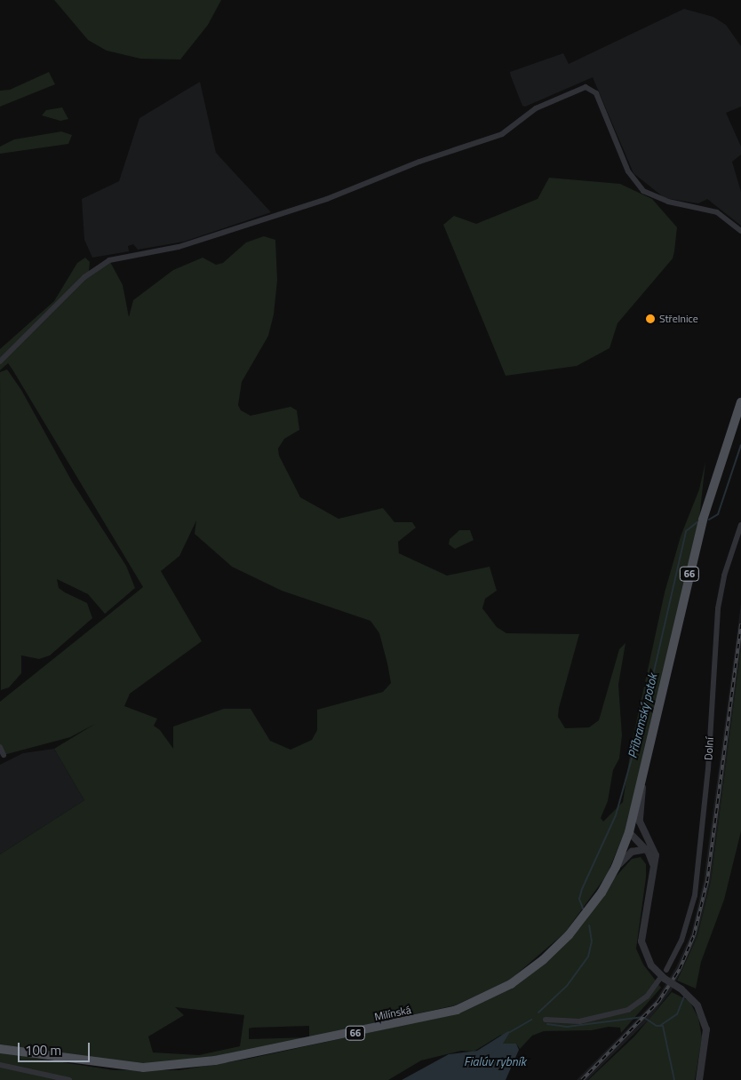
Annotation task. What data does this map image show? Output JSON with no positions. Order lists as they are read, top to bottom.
{
  "streets": {
    "main road": ["66", "Milínská"],
    "street": ["Dolní"]
  },
  "crossings": [
    ["66", "Milínská"]
  ],
  "water": ["Příbramský potok", "Fialúv rybník"],
  "places": ["Střelnice"],
  "scale_bar": "100 m"
}
